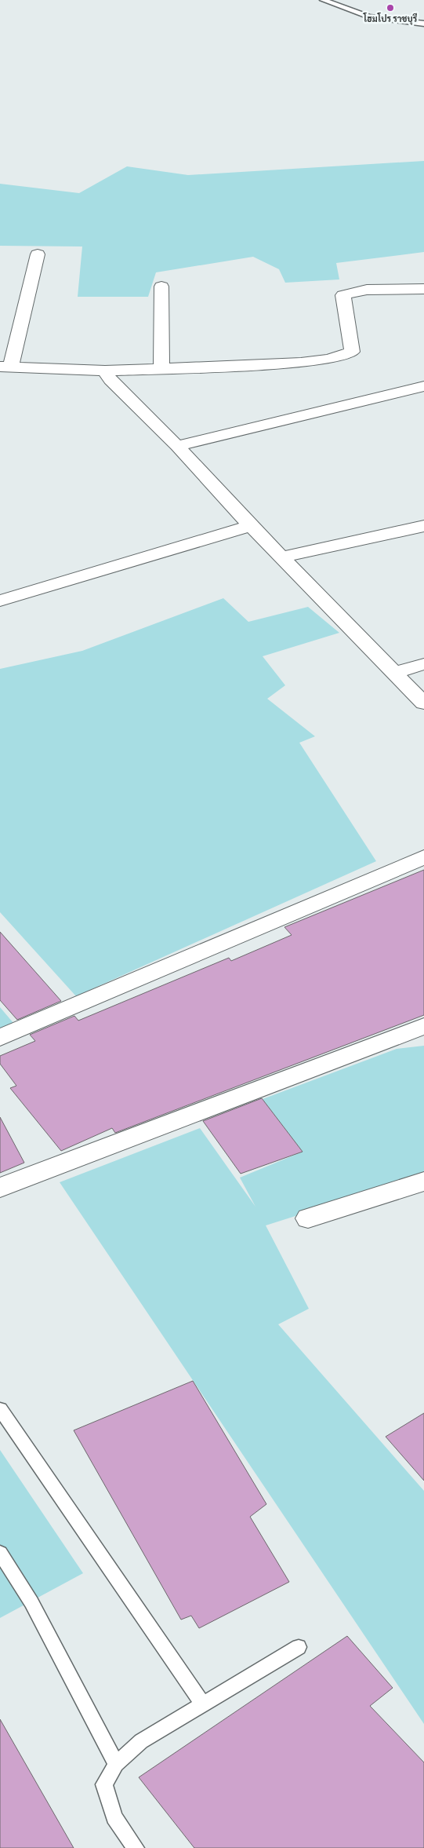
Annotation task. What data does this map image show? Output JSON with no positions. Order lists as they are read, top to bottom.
{
  "places": ["โฮมโปร ราชบุรี"]
}
